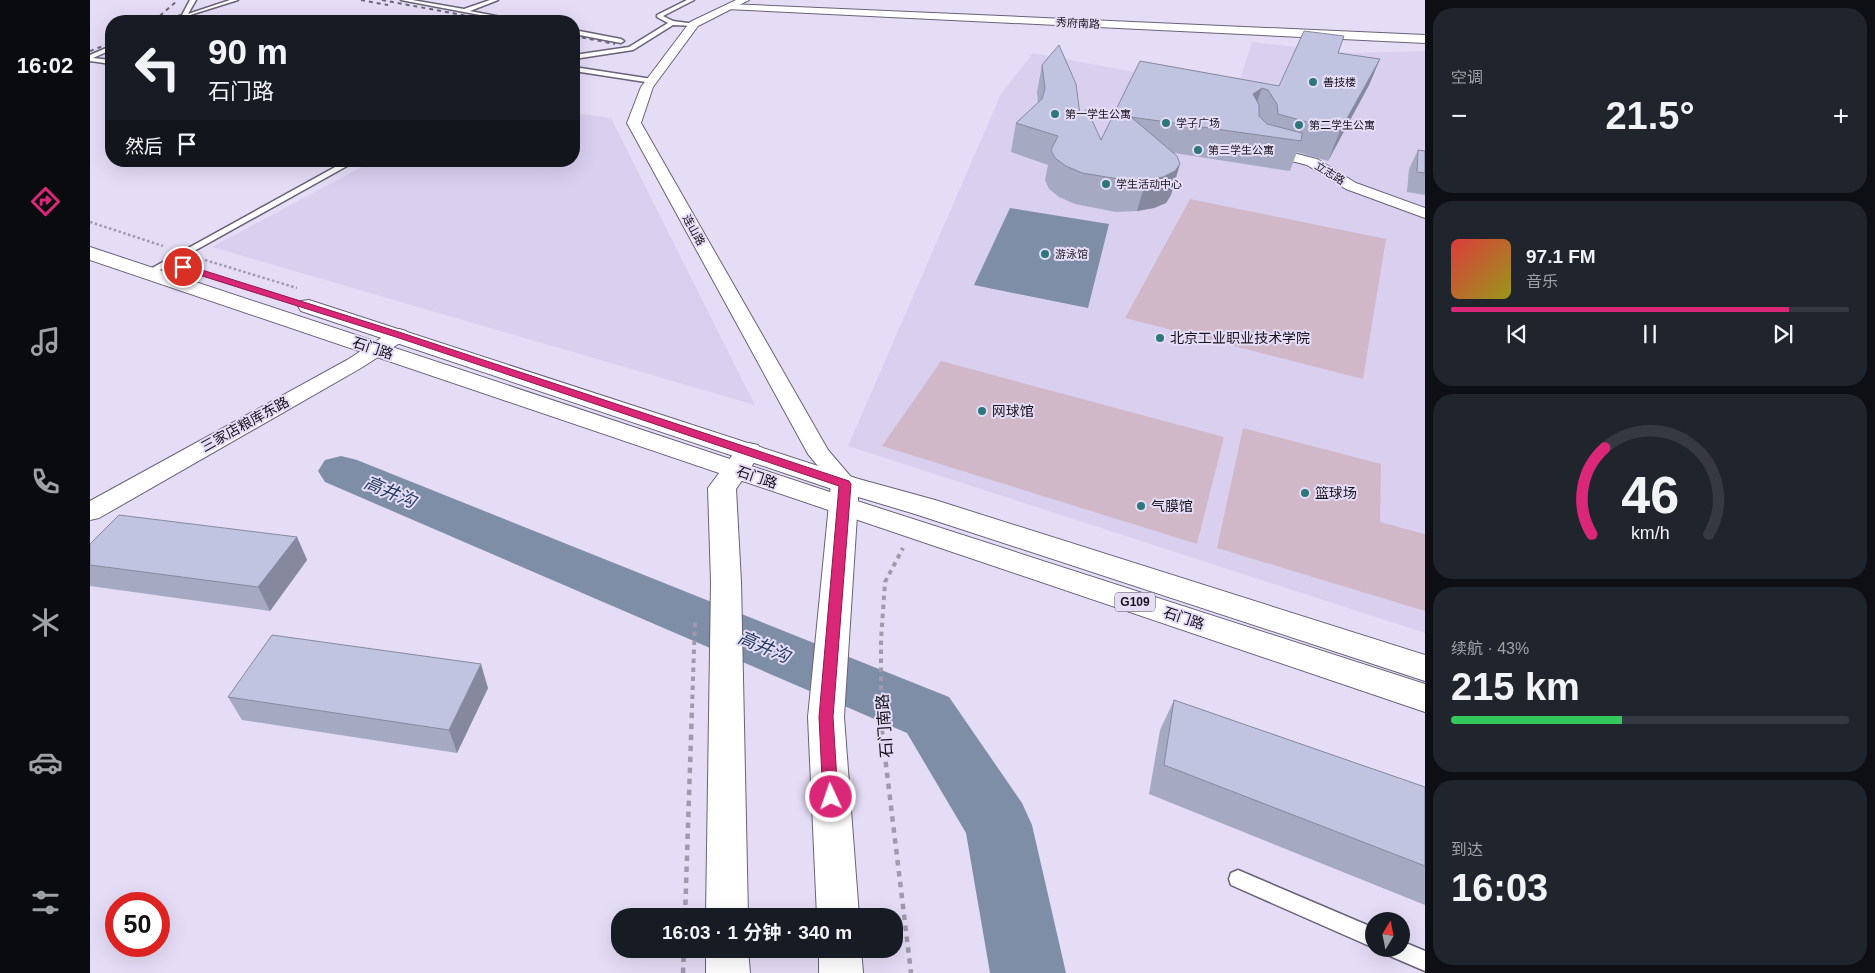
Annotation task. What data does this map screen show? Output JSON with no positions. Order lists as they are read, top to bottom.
{
  "streets": {
    "main road": ["秀府南路", "石门路", "G109"],
    "street": ["立志路", "连山路", "三家店粮库东路"],
    "path": ["石门南路"]
  },
  "crossings": [
    ["秀府南路", "连山路"],
    ["连山路", "石门路"],
    ["石门路", "三家店粮库东路"],
    ["石门路", "石门南路"]
  ],
  "water": ["高井沟"],
  "places": [
    "善技楼",
    "第一学生公寓",
    "学子广场",
    "第二学生公寓",
    "第三学生公寓",
    "学生活动中心",
    "游泳馆",
    "北京工业职业技术学院",
    "网球馆",
    "篮球场",
    "气膜馆"
  ],
  "north": "top",
  "page": {
    "tabs": "16:02",
    "tile": [
      "空调",
      ["续航 · 43%", "215 km"],
      ["到达", "16:03"]
    ],
    "turn": ["90 m", "石门路"],
    "heat": ["−", "21.5°", "+"],
    "then": "然后",
    "song": ["97.1 FM", "音乐"],
    "limit": "50",
    "trip": "16:03 · 1 分钟 · 340 m",
    "gauge": ["46", "km/h"]
  }
}
